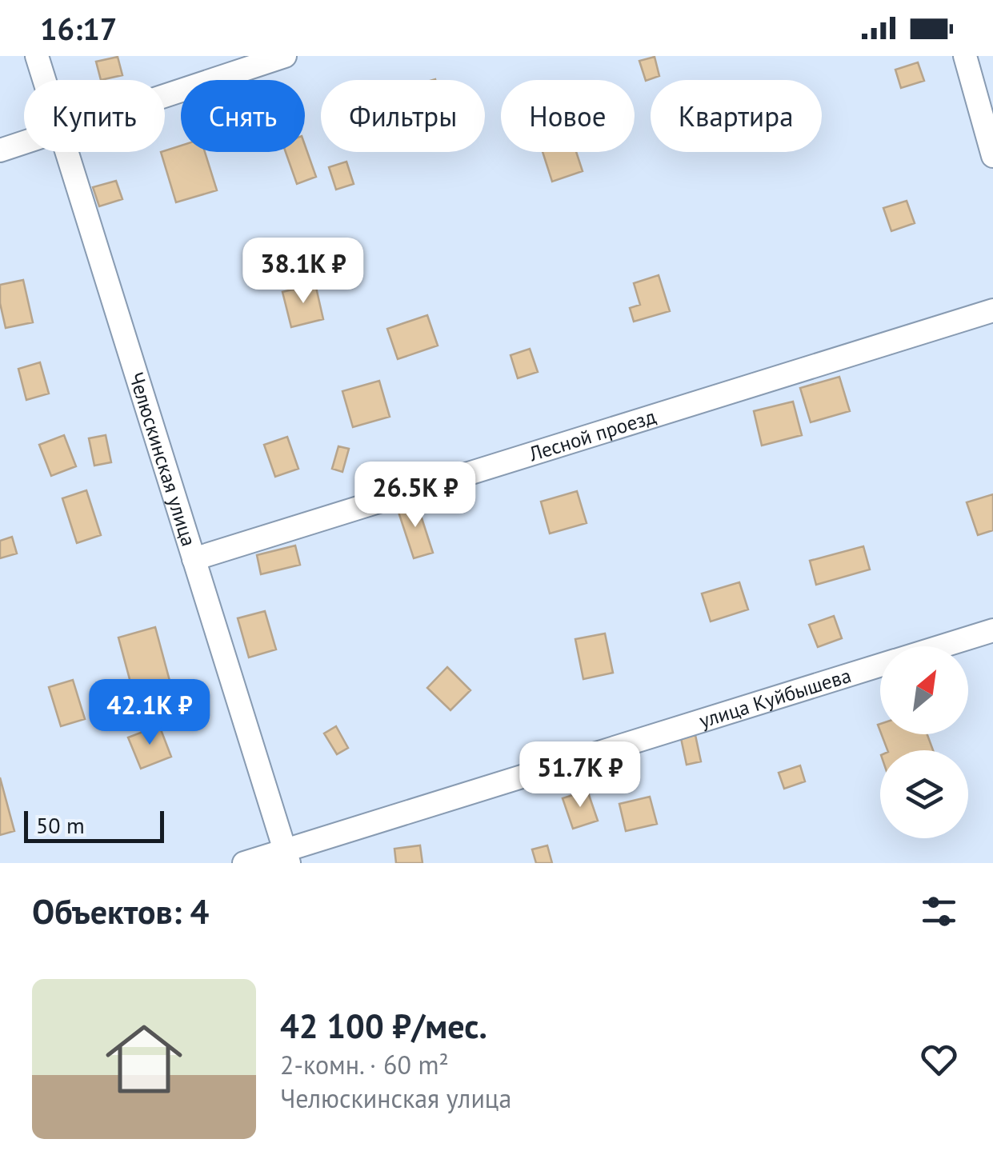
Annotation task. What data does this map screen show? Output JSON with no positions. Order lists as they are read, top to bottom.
{
  "streets": {
    "street": ["Лесной проезд", "Челюскинская улица", "улица Куйбышева"]
  },
  "crossings": [
    ["Лесной проезд", "Челюскинская улица"],
    ["Челюскинская улица", "улица Куйбышева"]
  ],
  "scale_bar": "50 m",
  "north": "top right",
  "page": {
    "status": "16:17",
    "chip": [
      "Купить",
      "Снять",
      "Фильтры",
      "Новое",
      "Квартира"
    ],
    "price": [
      "38.1K ₽",
      "26.5K ₽",
      "42.1K ₽",
      "51.7K ₽"
    ],
    "scale": "50 m",
    "heading": "Объектов: 4",
    "list": [
      {
        "name": "42 100 ₽/мес.",
        "note": "2-комн. · 60 m² · Челюскинская улица"
      }
    ]
  }
}
